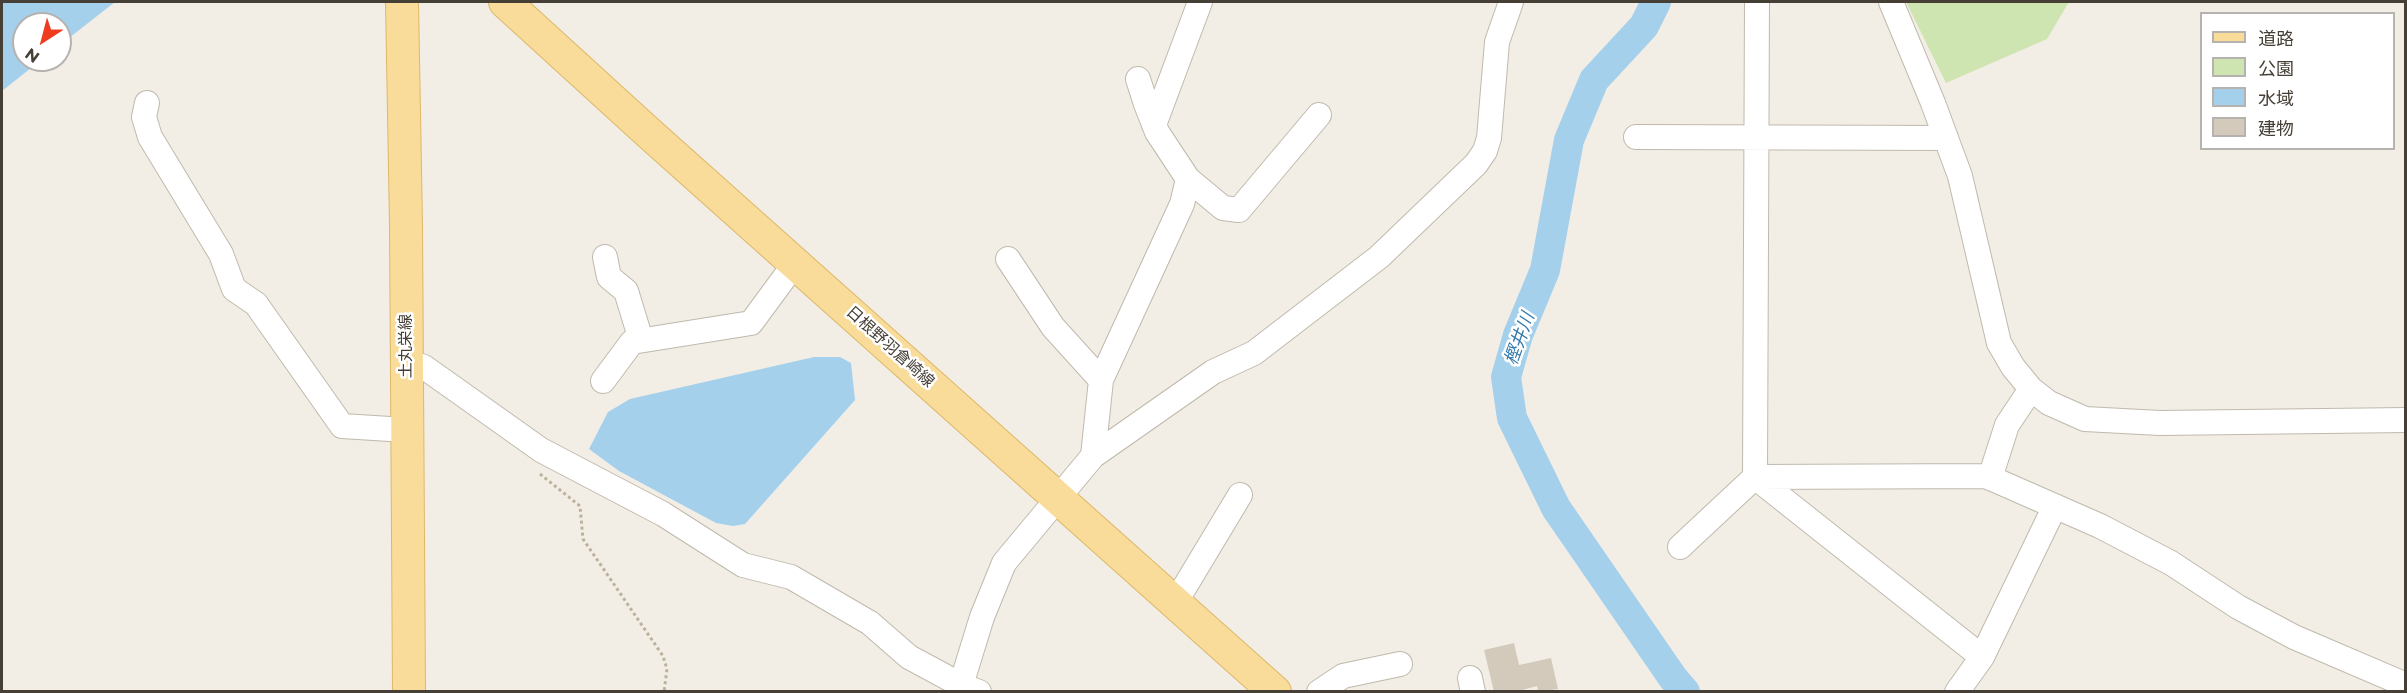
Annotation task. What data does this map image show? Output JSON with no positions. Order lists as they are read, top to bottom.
{
  "streets": {
    "main road": ["土丸栄線", "日根野羽倉崎線"]
  },
  "water": ["樫井川"],
  "legend": [
    "道路",
    "公園",
    "水域",
    "建物"
  ],
  "north": "bottom left"
}
